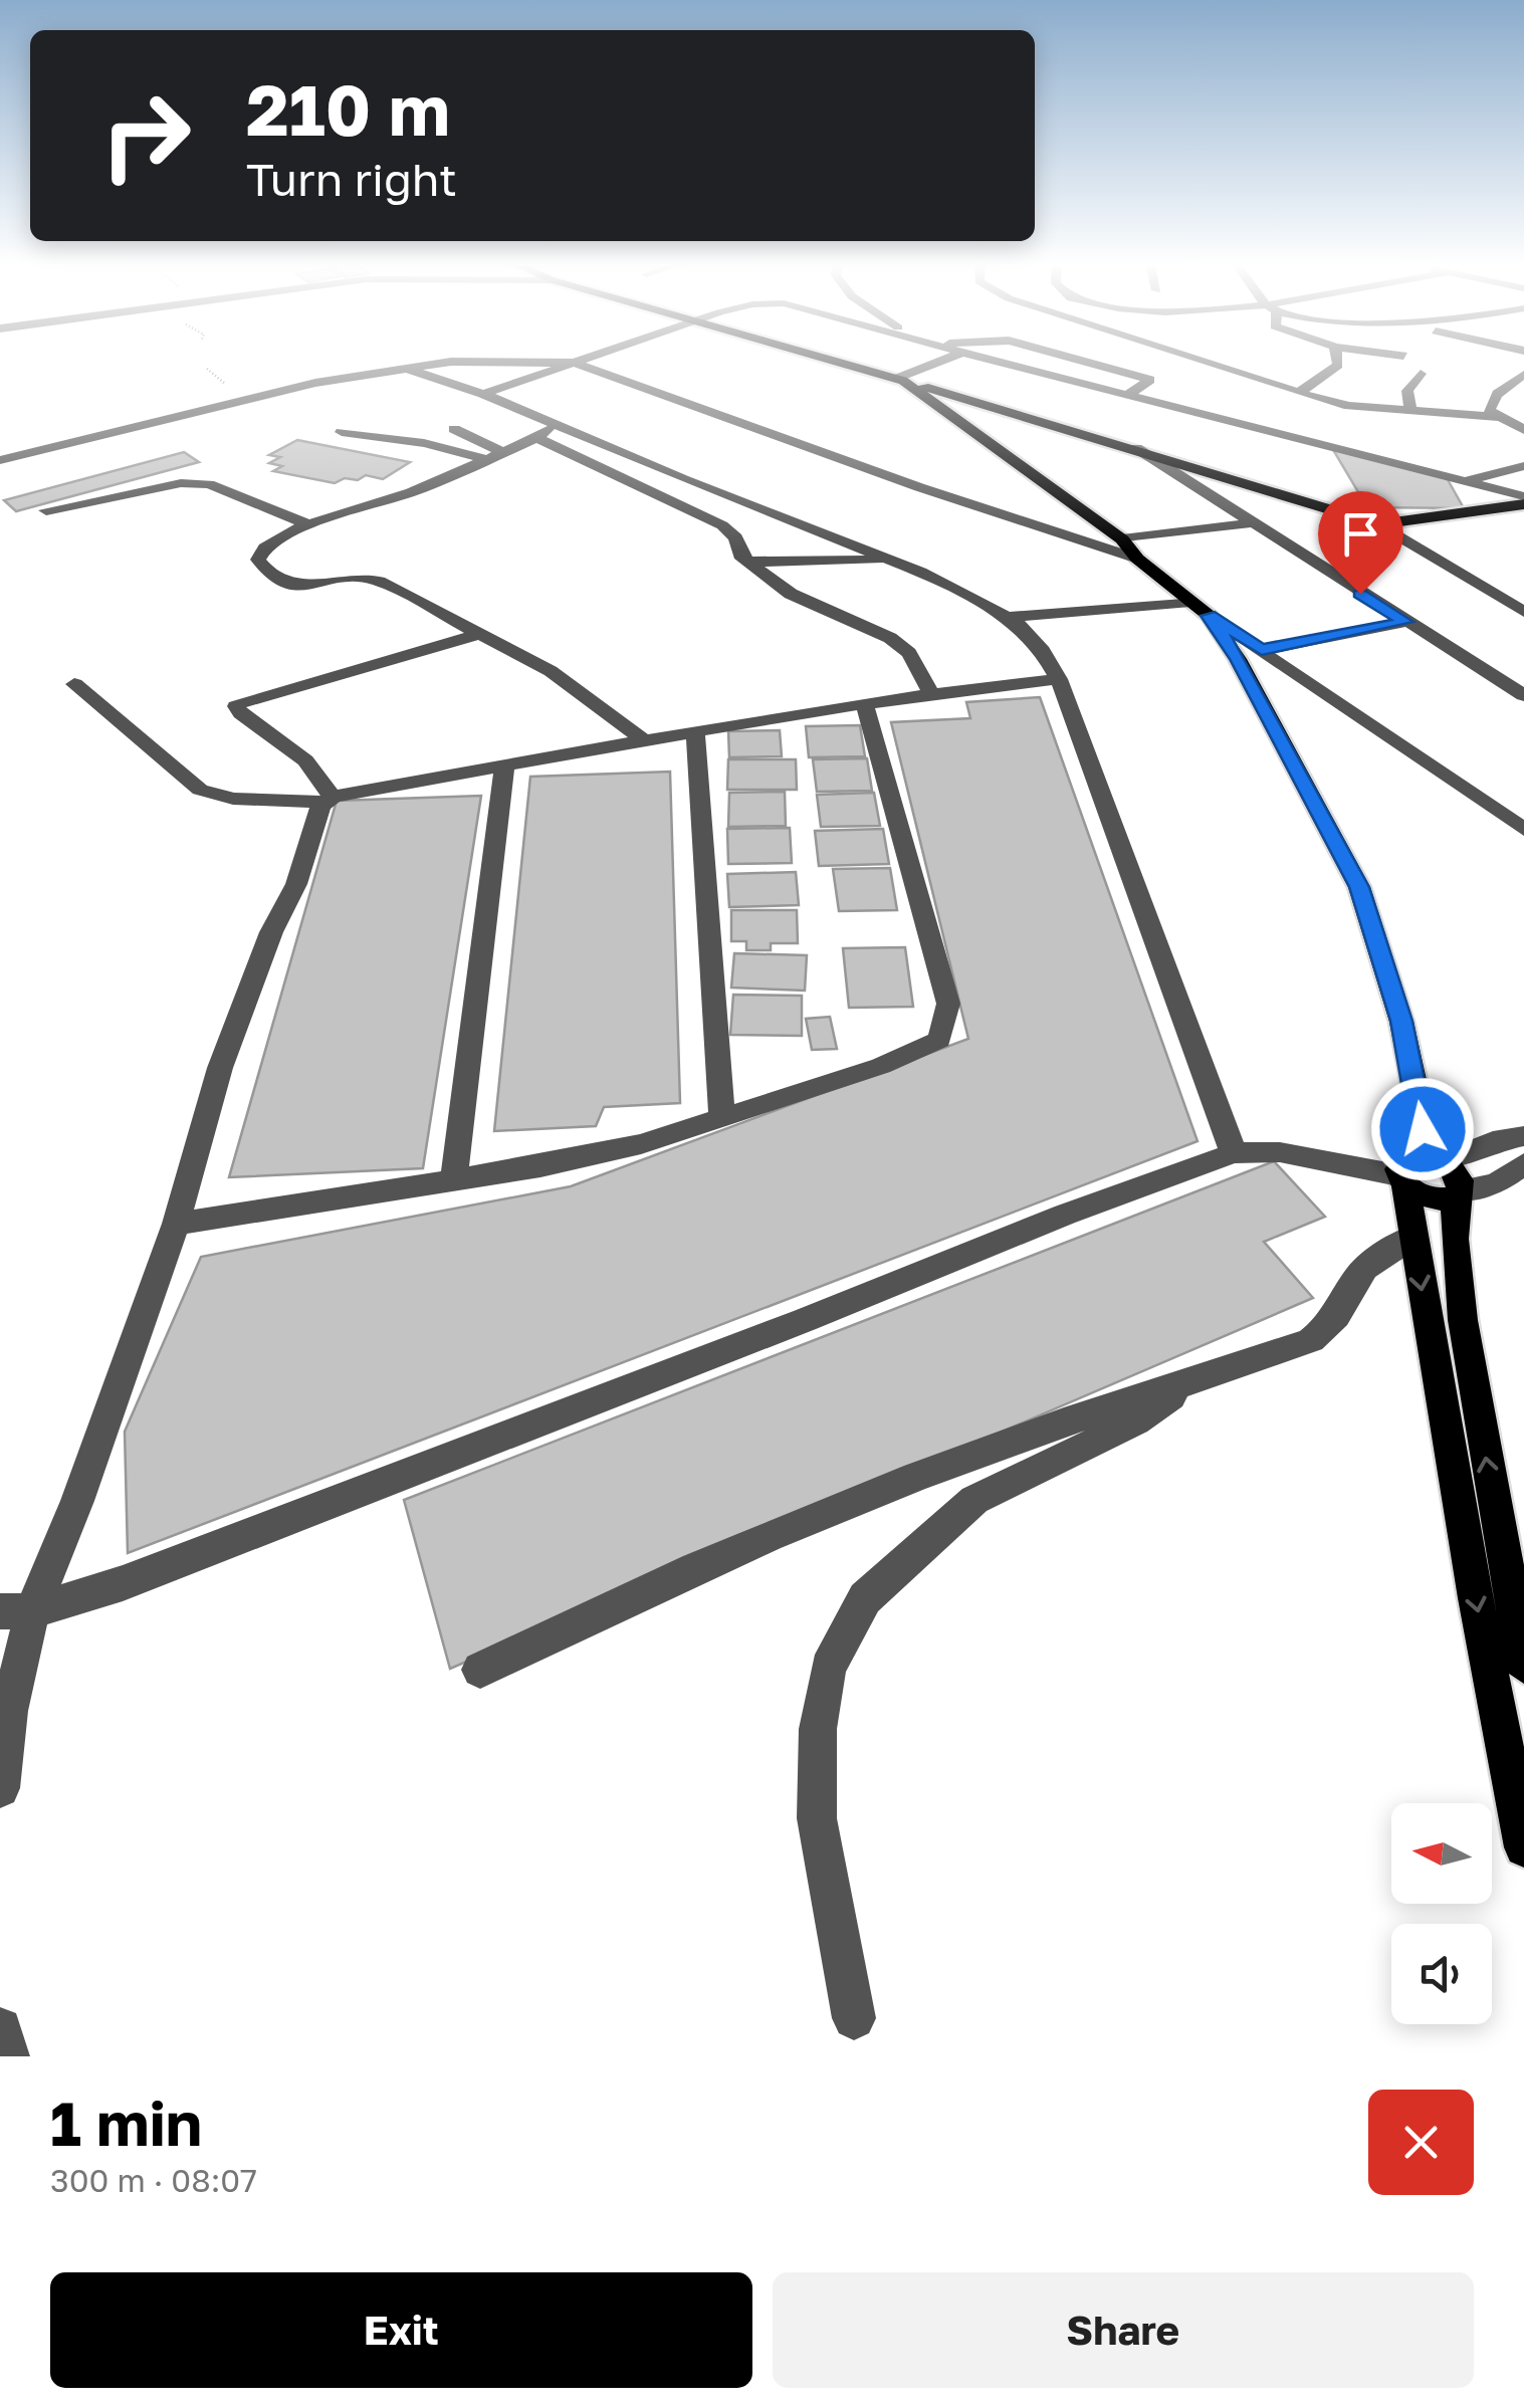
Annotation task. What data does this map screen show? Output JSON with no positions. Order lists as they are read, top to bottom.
{
  "north": "left",
  "page": {
    "turn": ["210 m", "Turn right"],
    "heading": ["1 min", "300 m · 08:07"],
    "buttons": ["Exit", "Share"]
  }
}
